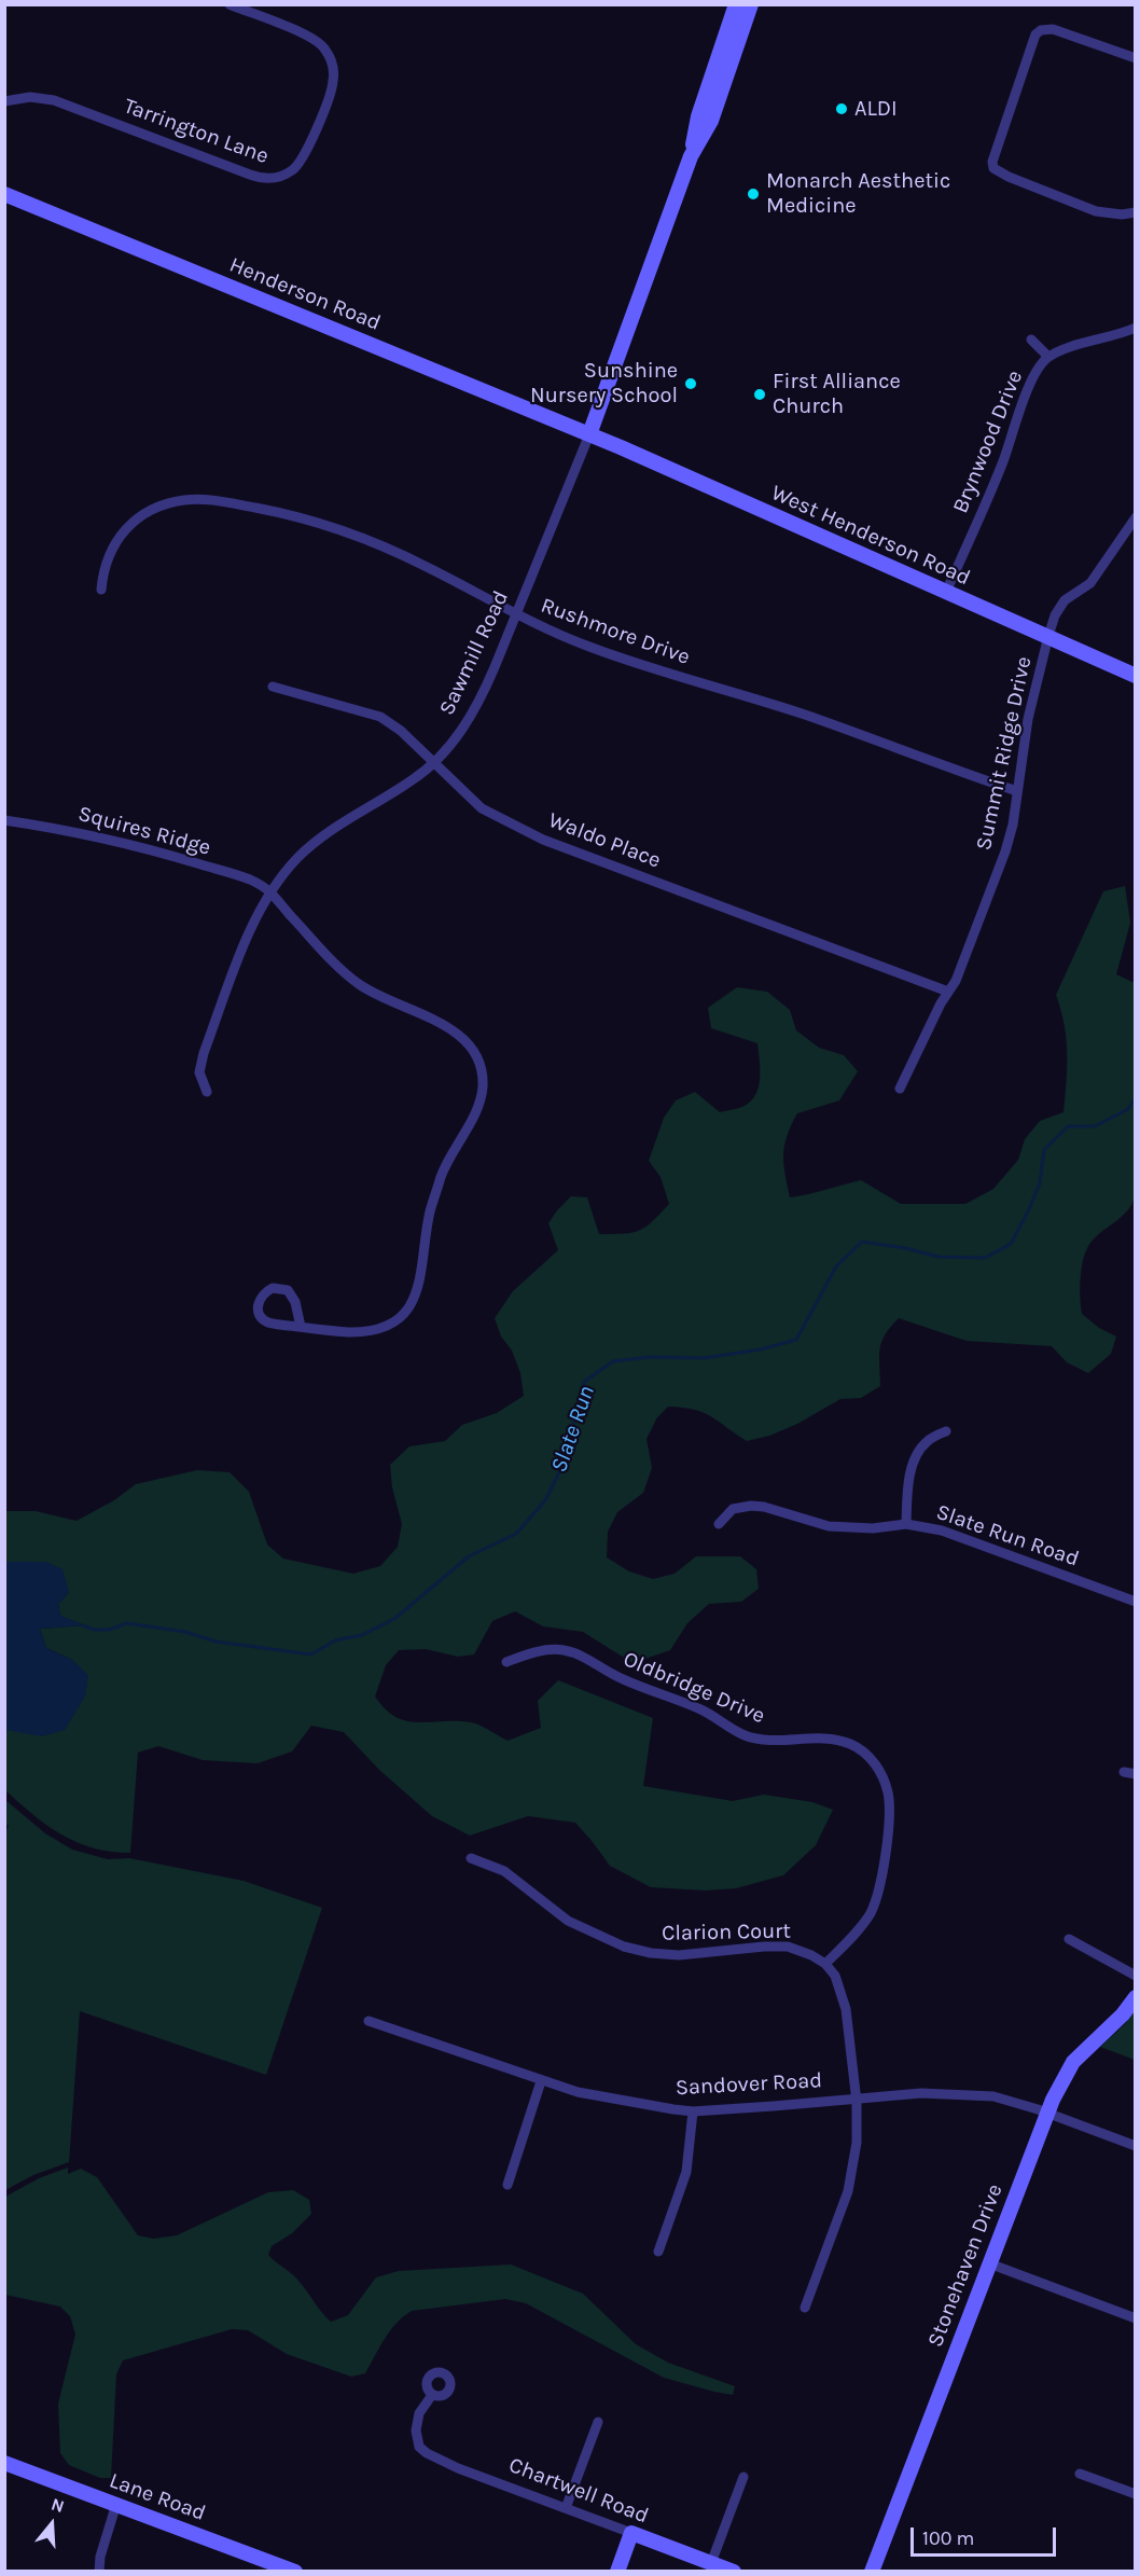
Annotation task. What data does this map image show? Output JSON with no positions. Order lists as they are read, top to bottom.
{
  "streets": {
    "main road": [
      "Henderson Road",
      "West Henderson Road",
      "Sawmill Road",
      "Stonehaven Drive",
      "Chartwell Road",
      "Lane Road"
    ],
    "street": [
      "Tarrington Lane",
      "Brynwood Drive",
      "Rushmore Drive",
      "Summit Ridge Drive",
      "Squires Ridge",
      "Waldo Place",
      "Slate Run Road",
      "Oldbridge Drive",
      "Clarion Court",
      "Sandover Road"
    ]
  },
  "crossings": [
    ["Henderson Road", "West Henderson Road"],
    ["Henderson Road", "Sawmill Road"],
    ["Brynwood Drive", "West Henderson Road"],
    ["West Henderson Road", "Sawmill Road"],
    ["West Henderson Road", "Summit Ridge Drive"],
    ["Rushmore Drive", "Sawmill Road"],
    ["Rushmore Drive", "Summit Ridge Drive"],
    ["Sawmill Road", "Squires Ridge"],
    ["Sawmill Road", "Waldo Place"],
    ["Summit Ridge Drive", "Waldo Place"],
    ["Oldbridge Drive", "Clarion Court"],
    ["Sandover Road", "Stonehaven Drive"]
  ],
  "water": ["Slate Run"],
  "places": [
    "ALDI",
    "Monarch Aesthetic Medicine",
    "Sunshine Nursery School",
    "First Alliance Church"
  ],
  "scale_bar": "100 m",
  "north": "top"
}
